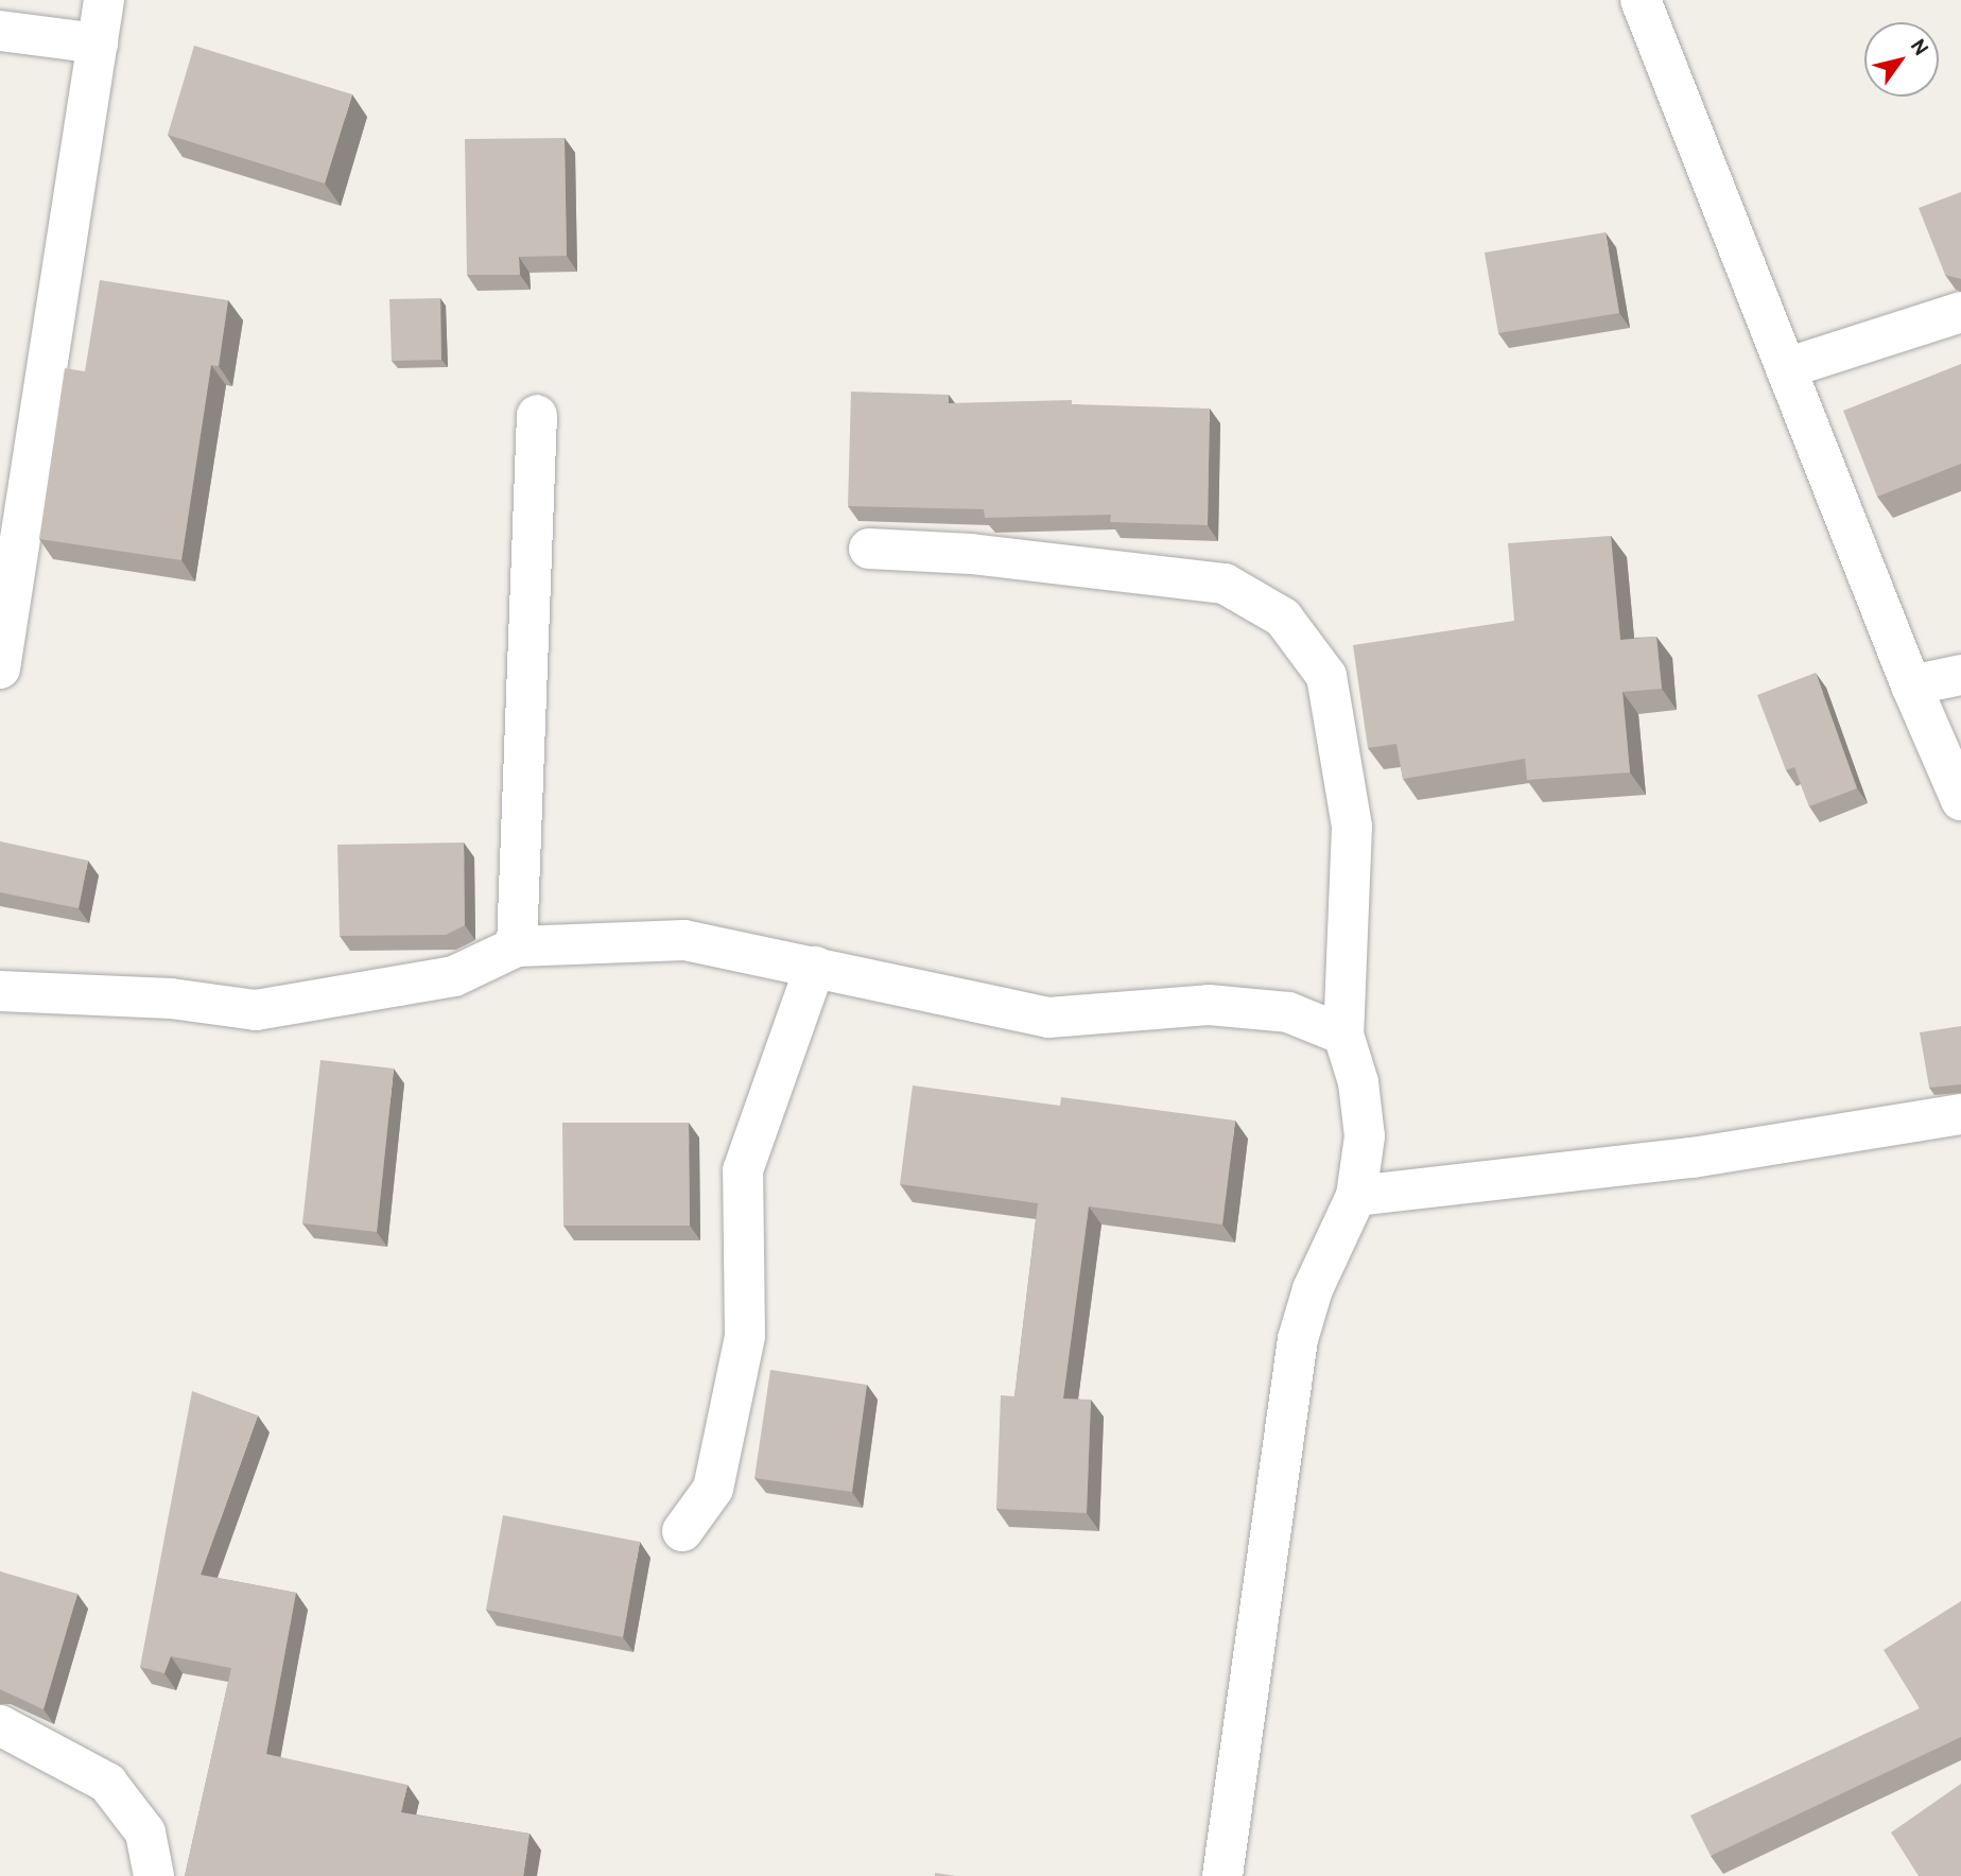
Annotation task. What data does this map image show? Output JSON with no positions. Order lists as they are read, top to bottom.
{
  "north": "top right"
}
